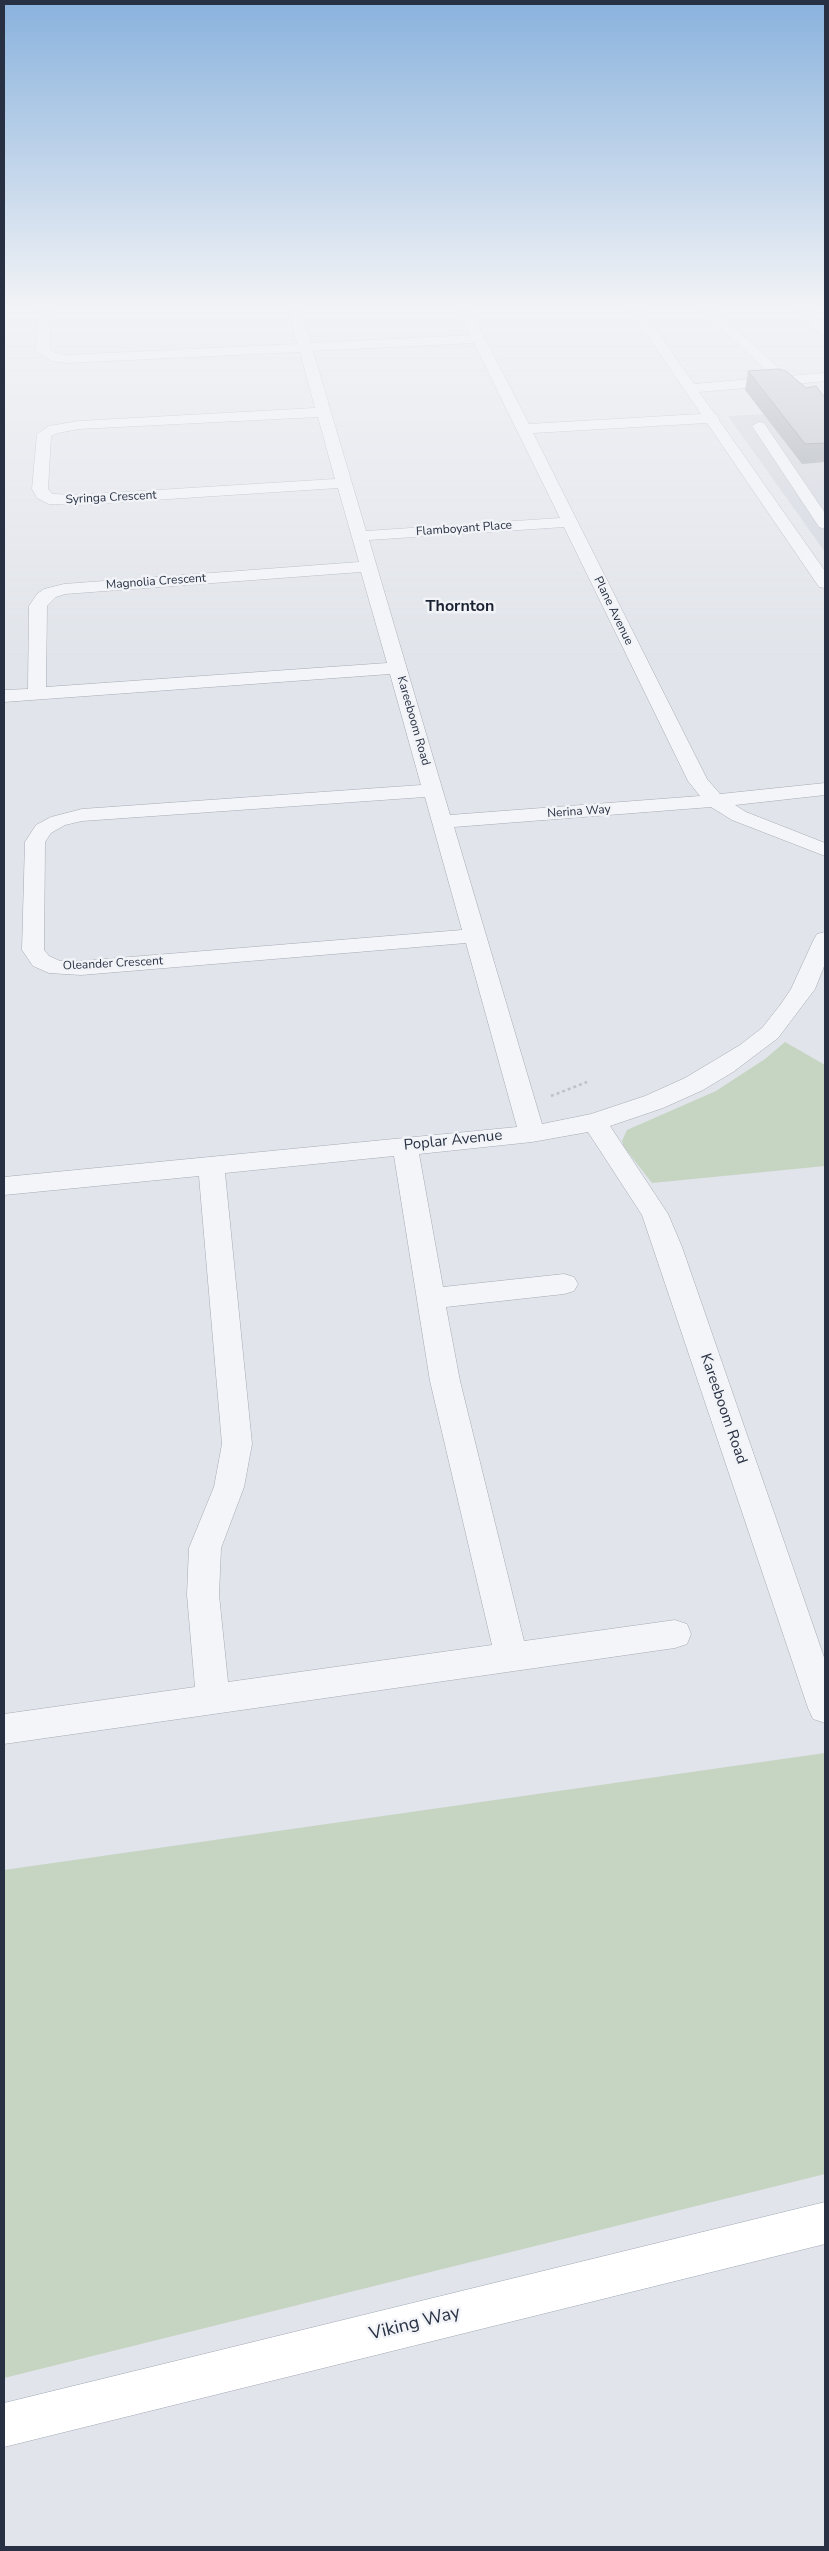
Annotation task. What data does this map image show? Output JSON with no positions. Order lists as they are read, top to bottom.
{
  "streets": {
    "main road": ["Viking Way"],
    "street": [
      "Syringa Crescent",
      "Flamboyant Place",
      "Magnolia Crescent",
      "Plane Avenue",
      "Kareeboom Road",
      "Nerina Way",
      "Oleander Crescent",
      "Poplar Avenue"
    ]
  },
  "crossings": [
    ["Syringa Crescent", "Kareeboom Road"],
    ["Flamboyant Place", "Plane Avenue"],
    ["Flamboyant Place", "Kareeboom Road"],
    ["Magnolia Crescent", "Kareeboom Road"],
    ["Plane Avenue", "Nerina Way"],
    ["Kareeboom Road", "Nerina Way"],
    ["Kareeboom Road", "Oleander Crescent"],
    ["Kareeboom Road", "Poplar Avenue"]
  ],
  "districts": ["Thornton"]
}
